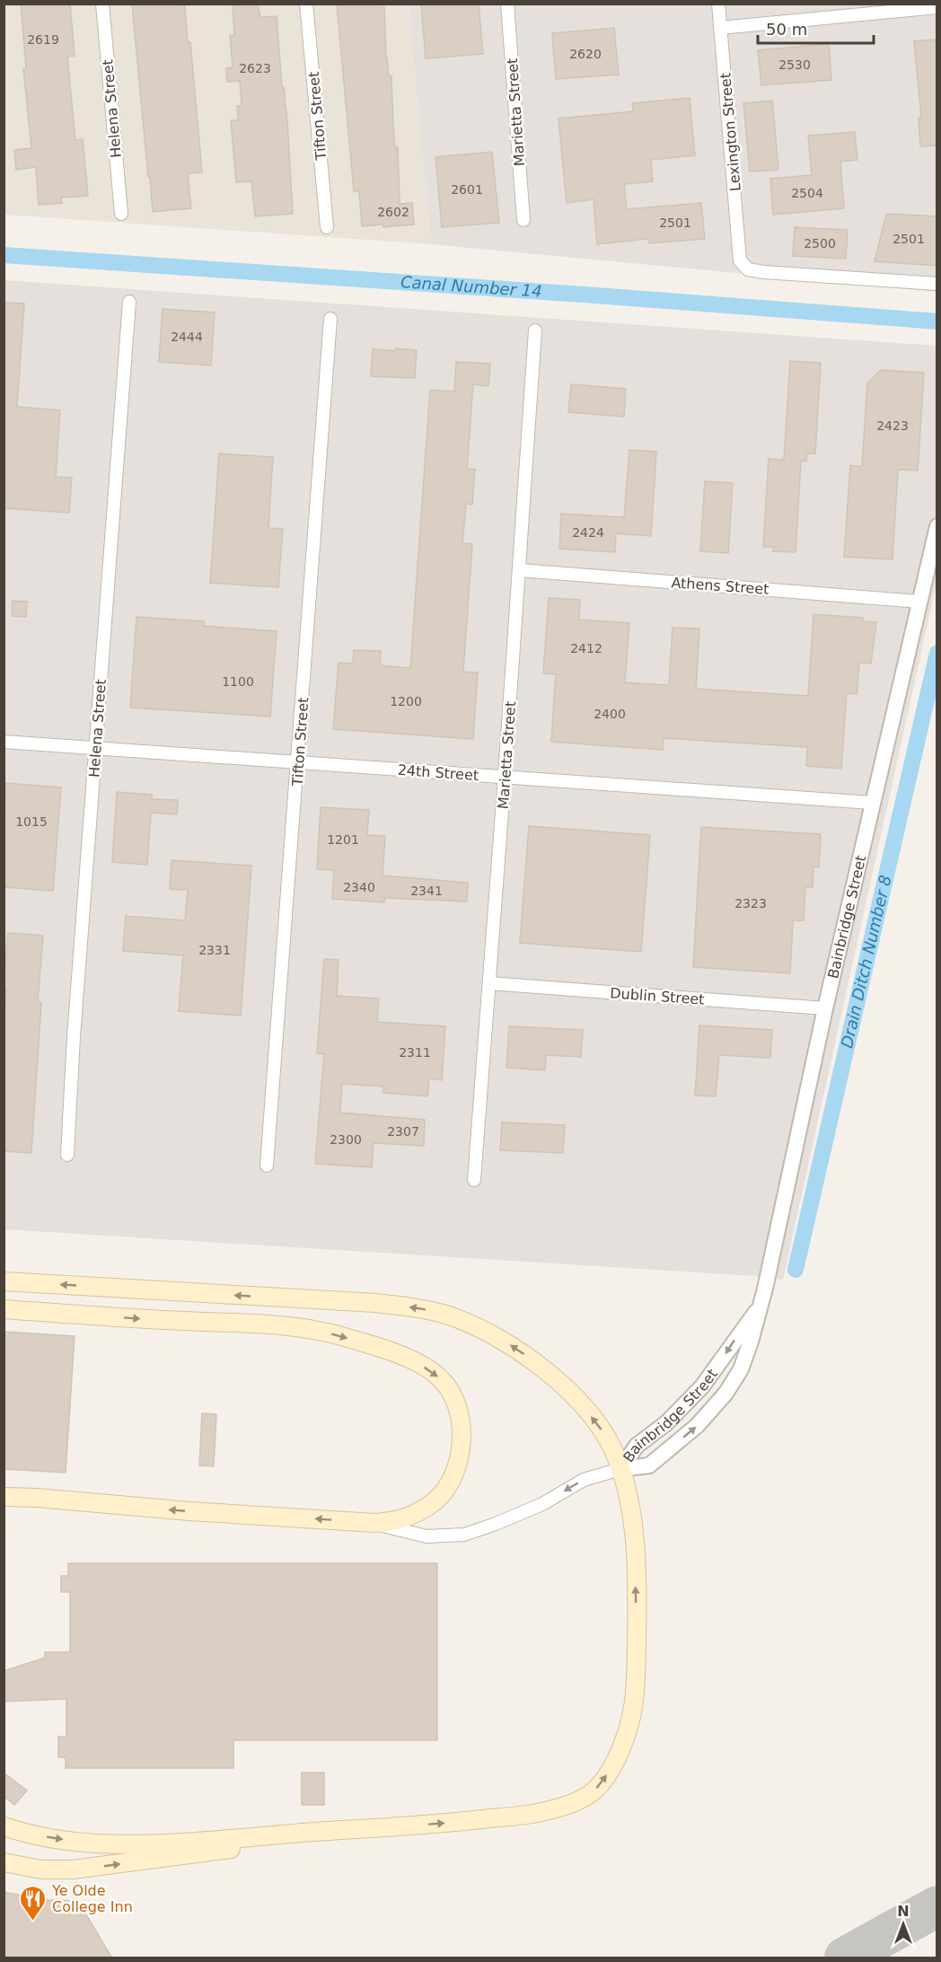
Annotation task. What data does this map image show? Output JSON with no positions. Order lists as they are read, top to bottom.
{
  "streets": {
    "street": [
      "Helena Street",
      "Marietta Street",
      "Tifton Street",
      "Lexington Street",
      "Athens Street",
      "24th Street",
      "Bainbridge Street",
      "Dublin Street"
    ]
  },
  "crossings": [
    ["Helena Street", "24th Street"],
    ["Marietta Street", "Athens Street"],
    ["Marietta Street", "24th Street"],
    ["Marietta Street", "Dublin Street"],
    ["Tifton Street", "24th Street"],
    ["Athens Street", "Bainbridge Street"],
    ["24th Street", "Bainbridge Street"],
    ["Bainbridge Street", "Dublin Street"]
  ],
  "water": ["Canal Number 14", "Drain Ditch Number 8"],
  "places": {
    "restaurant": ["Ye Olde College Inn"]
  },
  "house_numbers": [
    "2619",
    "2620",
    "2530",
    "2623",
    "2601",
    "2504",
    "2602",
    "2501",
    "2501",
    "2500",
    "2444",
    "2423",
    "2424",
    "2412",
    "1100",
    "1200",
    "2400",
    "1015",
    "1201",
    "2340",
    "2341",
    "2323",
    "2331",
    "2311",
    "2307",
    "2300"
  ],
  "scale_bar": "50 m",
  "north": "top"
}
